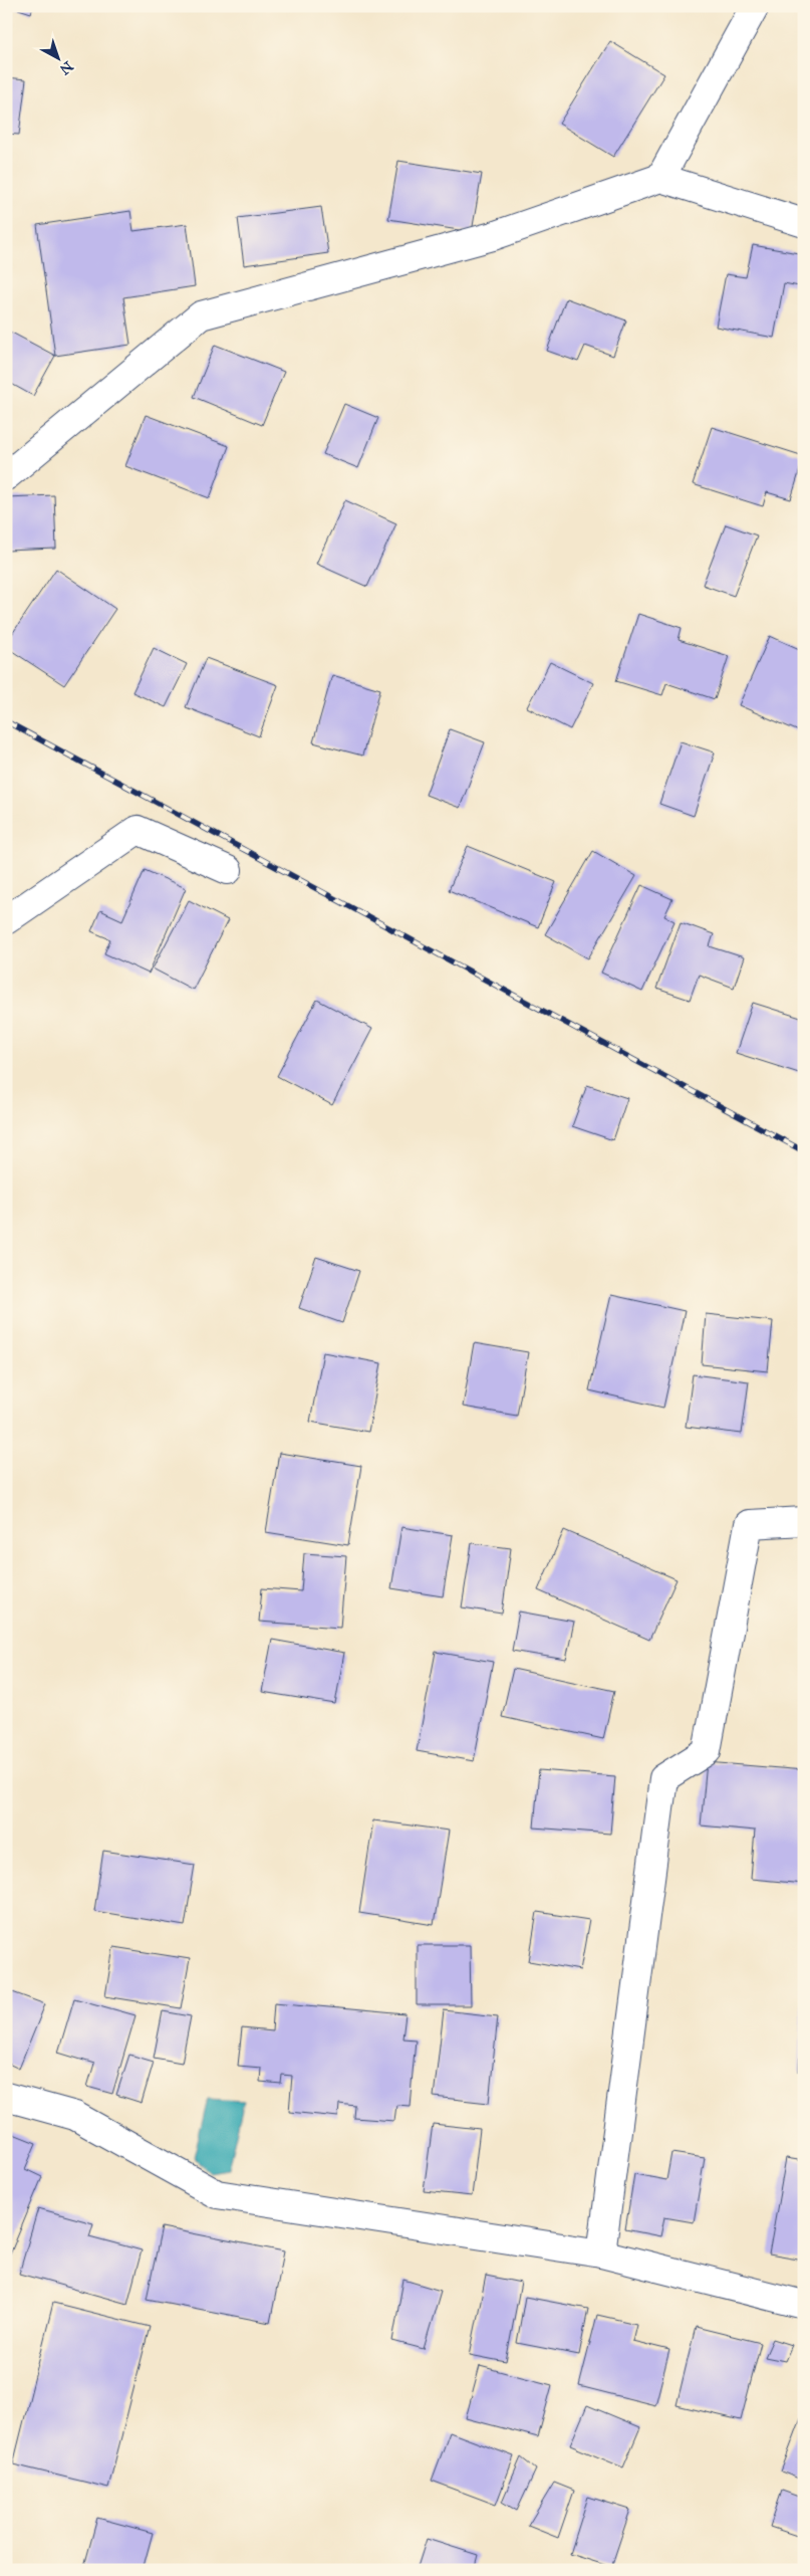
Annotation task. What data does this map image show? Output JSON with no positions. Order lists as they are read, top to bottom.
{
  "north": "bottom right"
}
